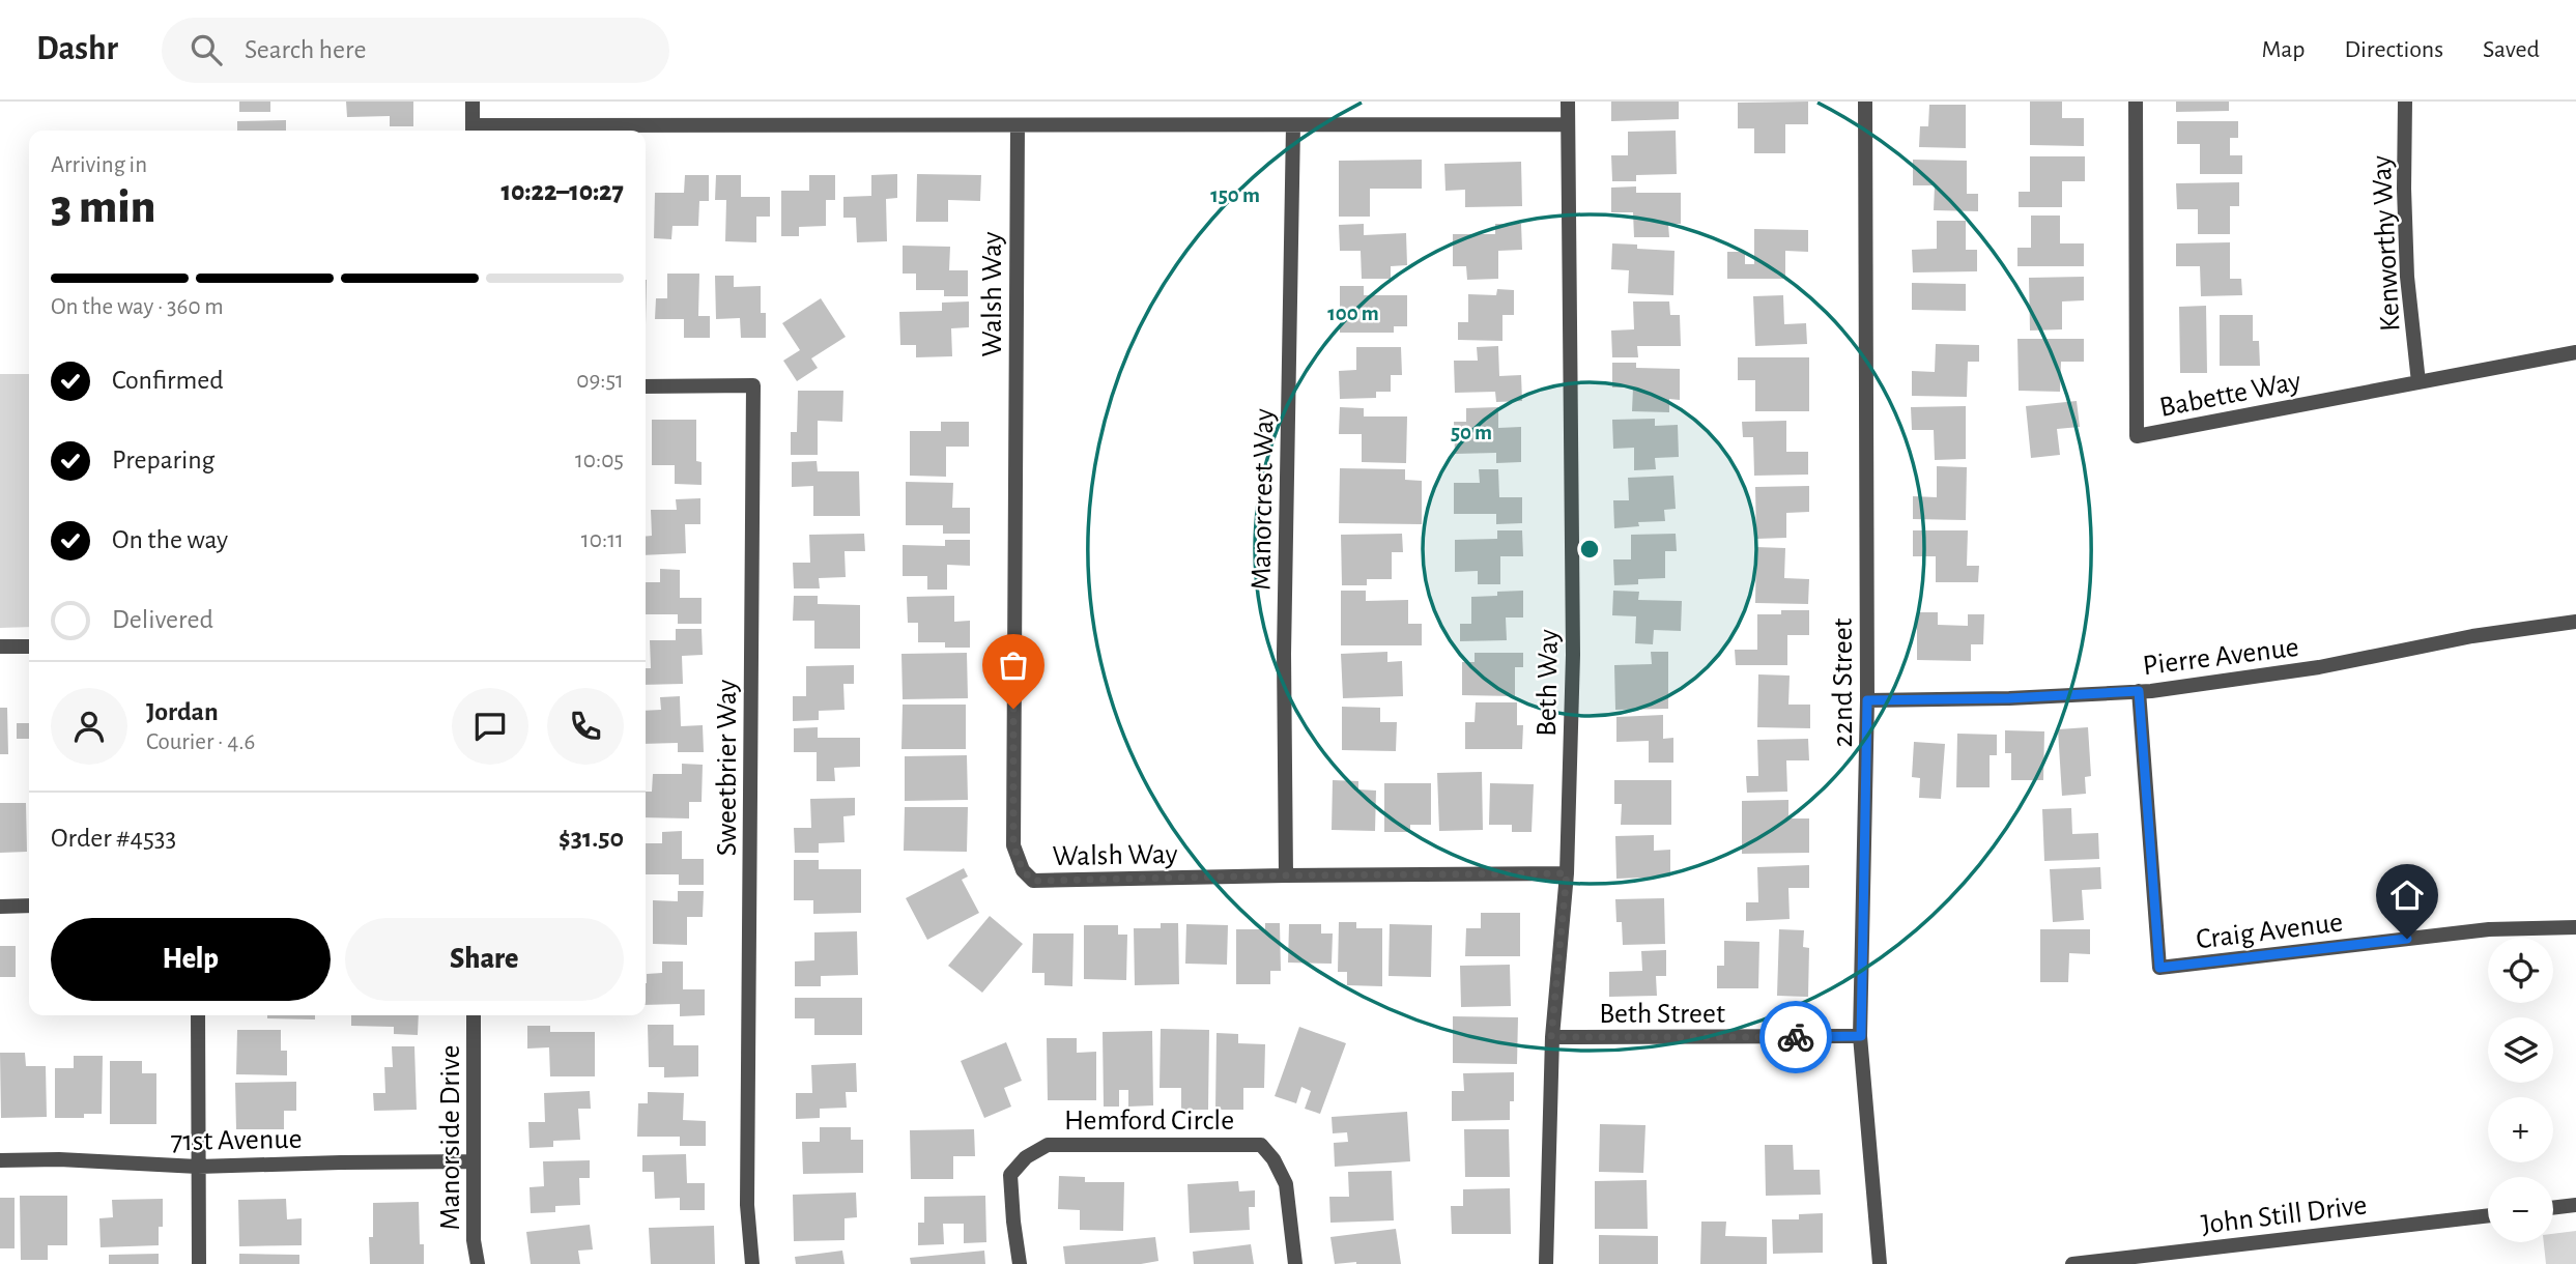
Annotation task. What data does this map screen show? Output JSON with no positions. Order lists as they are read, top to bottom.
{
  "streets": {
    "street": [
      "Kenworthy Way",
      "Walsh Way",
      "Babette Way",
      "Manorcrest Way",
      "Pierre Avenue",
      "Beth Way",
      "22nd Street",
      "Sweetbrier Way",
      "Craig Avenue",
      "Beth Street",
      "Hemford Circle",
      "Manorside Drive",
      "71st Avenue",
      "John Still Drive"
    ]
  },
  "crossings": [
    ["Kenworthy Way", "Babette Way"],
    ["Walsh Way", "Manorcrest Way"],
    ["Walsh Way", "Beth Way"],
    ["Pierre Avenue", "22nd Street"],
    ["Pierre Avenue", "Craig Avenue"],
    ["Beth Way", "Beth Street"],
    ["22nd Street", "Beth Street"],
    ["Manorside Drive", "71st Avenue"]
  ],
  "page": {
    "header": "Dashr",
    "search": "Search here",
    "nav": ["Map", "Directions", "Saved"],
    "heading": ["3 min", "Arriving in", "10:22–10:27"],
    "panel": [
      "Jordan",
      "Courier · 4.6",
      "Order #4533",
      "$31.50"
    ],
    "bar": "On the way · 360 m",
    "list": [
      ["Confirmed", "09:51"],
      ["Preparing", "10:05"],
      ["On the way", "10:11"],
      "Delivered"
    ],
    "buttons": ["Help", "Share"],
    "map_buttons": ["+", "−"]
  },
  "rings": ["150 m", "100 m", "50 m"]
}
